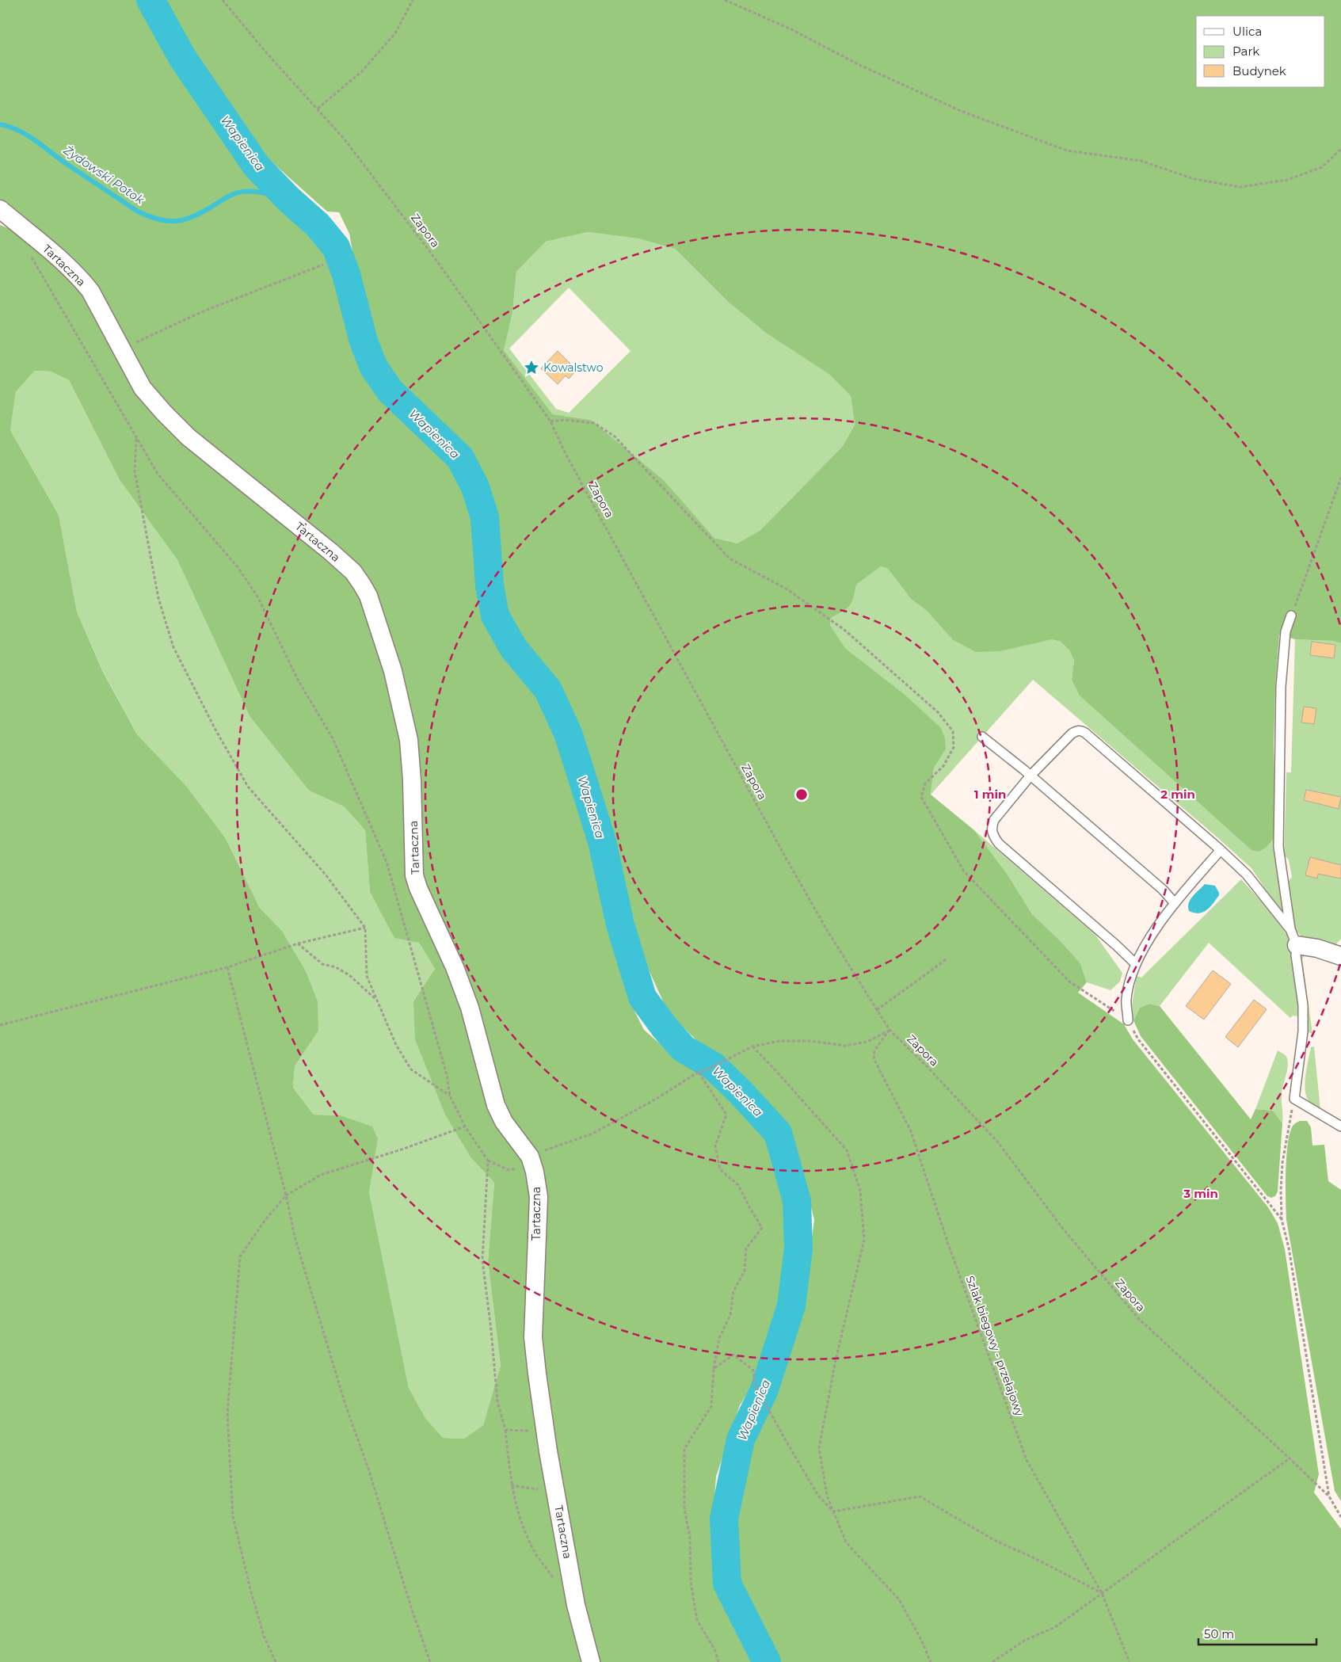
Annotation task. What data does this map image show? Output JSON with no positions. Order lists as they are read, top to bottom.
{
  "streets": {
    "street": ["Tartaczna"],
    "path": ["Zapora", "Szlak biegowy - przełajowy"]
  },
  "crossings": [
    ["Zapora", "Szlak biegowy - przełajowy"]
  ],
  "water": ["Wapienica", "Żydowski Potok"],
  "places": {
    "place": ["Kowalstwo"]
  },
  "legend": ["Ulica", "Park", "Budynek"],
  "scale_bar": "50 m",
  "rings": ["1 min", "2 min", "3 min"]
}
